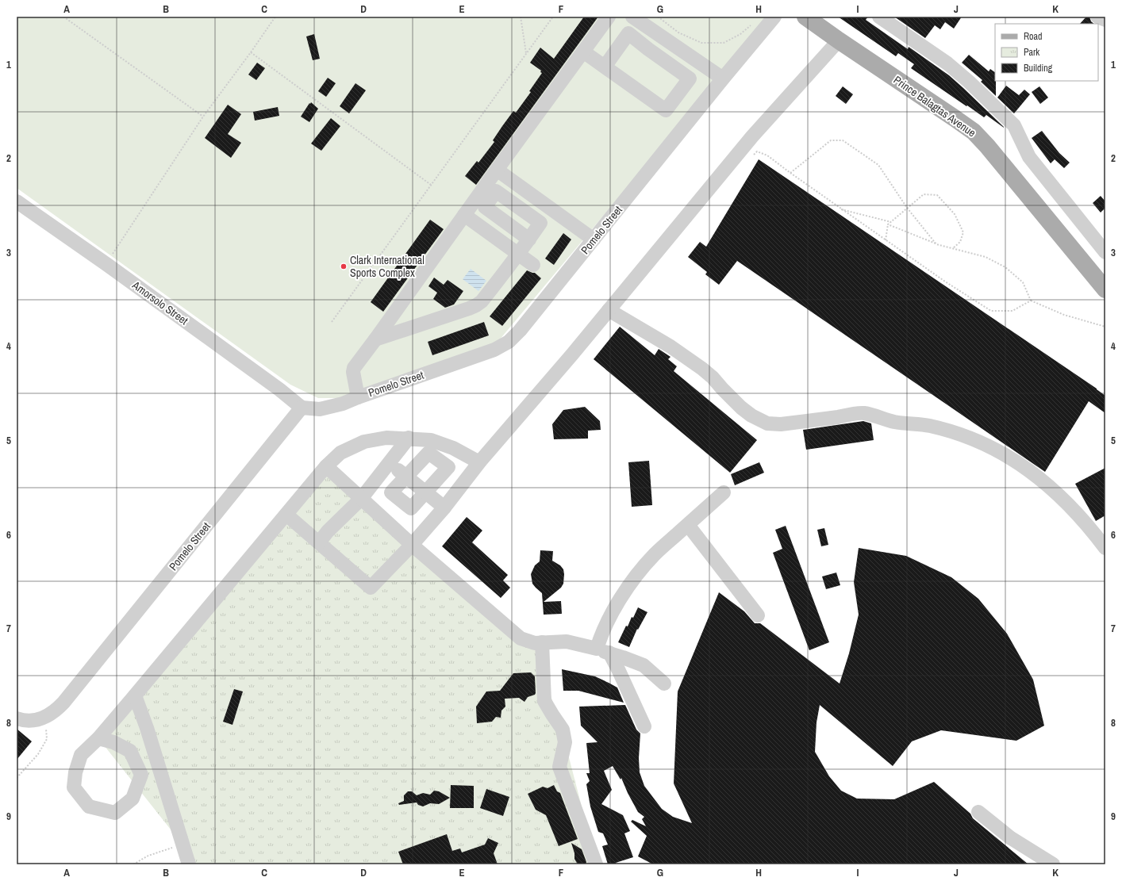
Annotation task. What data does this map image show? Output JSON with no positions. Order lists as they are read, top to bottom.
{
  "streets": {
    "main road": ["Prince Balagtas Avenue"],
    "street": ["Pomelo Street", "Amorsolo Street"]
  },
  "crossings": [
    ["Pomelo Street", "Amorsolo Street"]
  ],
  "places": ["Clark International Sports Complex"],
  "legend": ["Road", "Park", "Building"],
  "grid": {
    "columns": [
      "A",
      "B",
      "C",
      "D",
      "E",
      "F",
      "G",
      "H",
      "I",
      "J",
      "K"
    ],
    "rows": [
      "1",
      "2",
      "3",
      "4",
      "5",
      "6",
      "7",
      "8",
      "9"
    ]
  }
}
